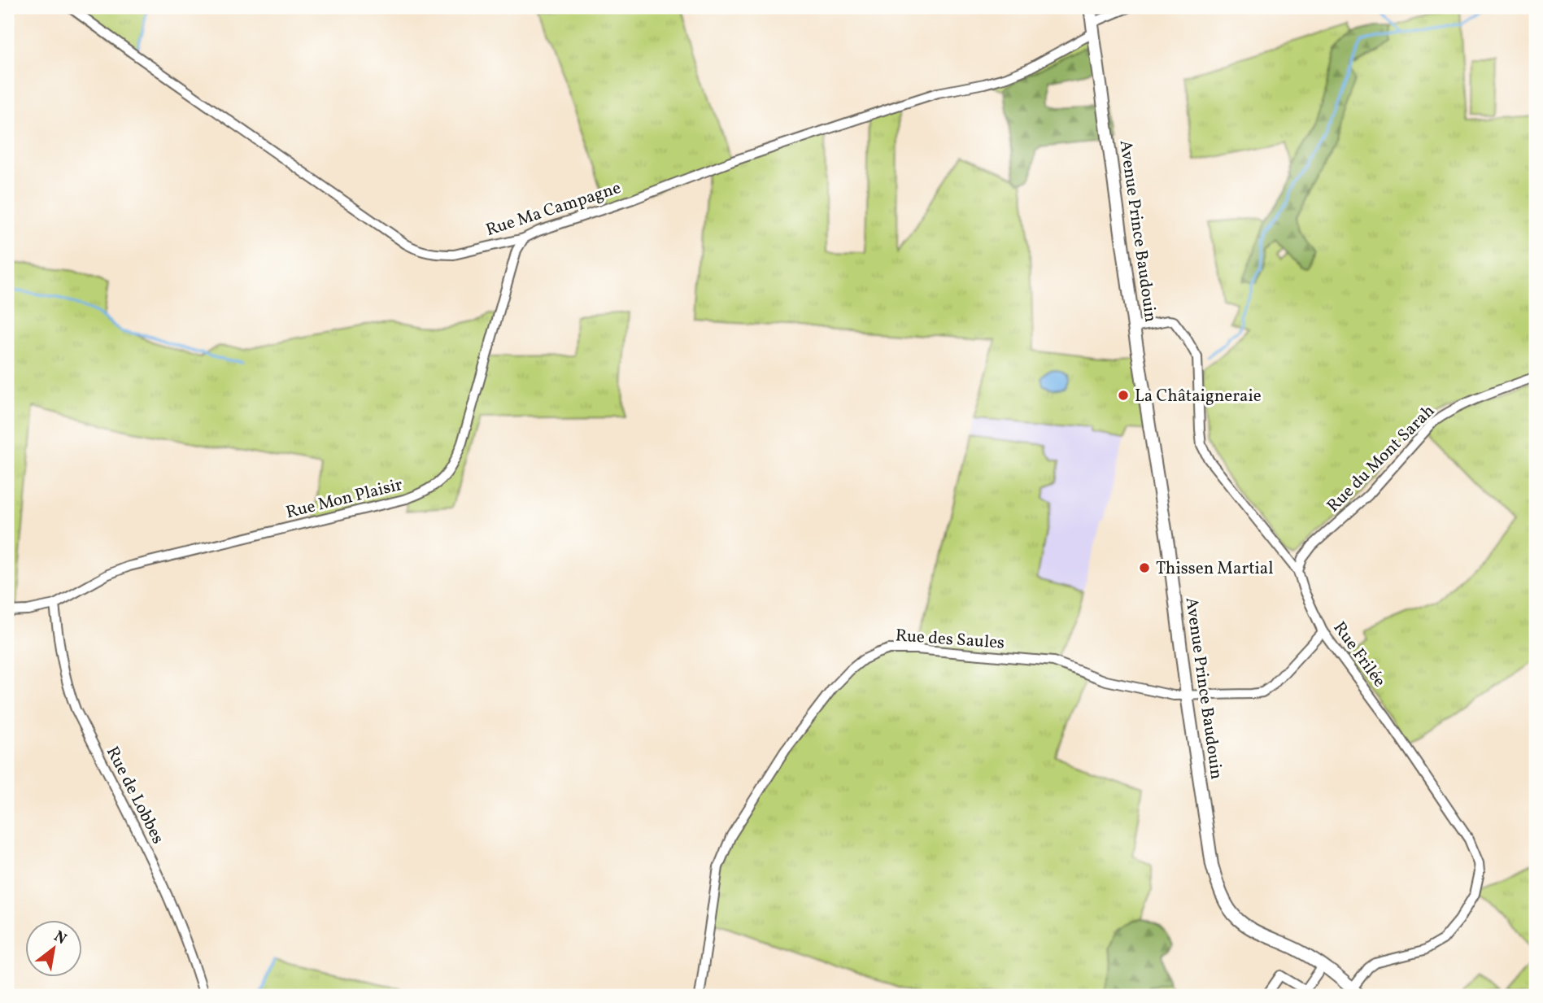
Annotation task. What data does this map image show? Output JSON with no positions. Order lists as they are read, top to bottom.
{
  "streets": {
    "street": [
      "Rue Ma Campagne",
      "Avenue Prince Baudouin",
      "Rue du Mont Sarah",
      "Rue Mon Plaisir",
      "Rue des Saules",
      "Rue Frilée",
      "Rue de Lobbes"
    ]
  },
  "crossings": [
    ["Rue Ma Campagne", "Avenue Prince Baudouin"],
    ["Rue Ma Campagne", "Rue Mon Plaisir"],
    ["Avenue Prince Baudouin", "Rue des Saules"],
    ["Avenue Prince Baudouin", "Rue Frilée"],
    ["Rue du Mont Sarah", "Rue Frilée"],
    ["Rue Mon Plaisir", "Rue de Lobbes"],
    ["Rue des Saules", "Rue Frilée"]
  ],
  "places": ["La Châtaigneraie", "Thissen Martial"],
  "north": "top right"
}
